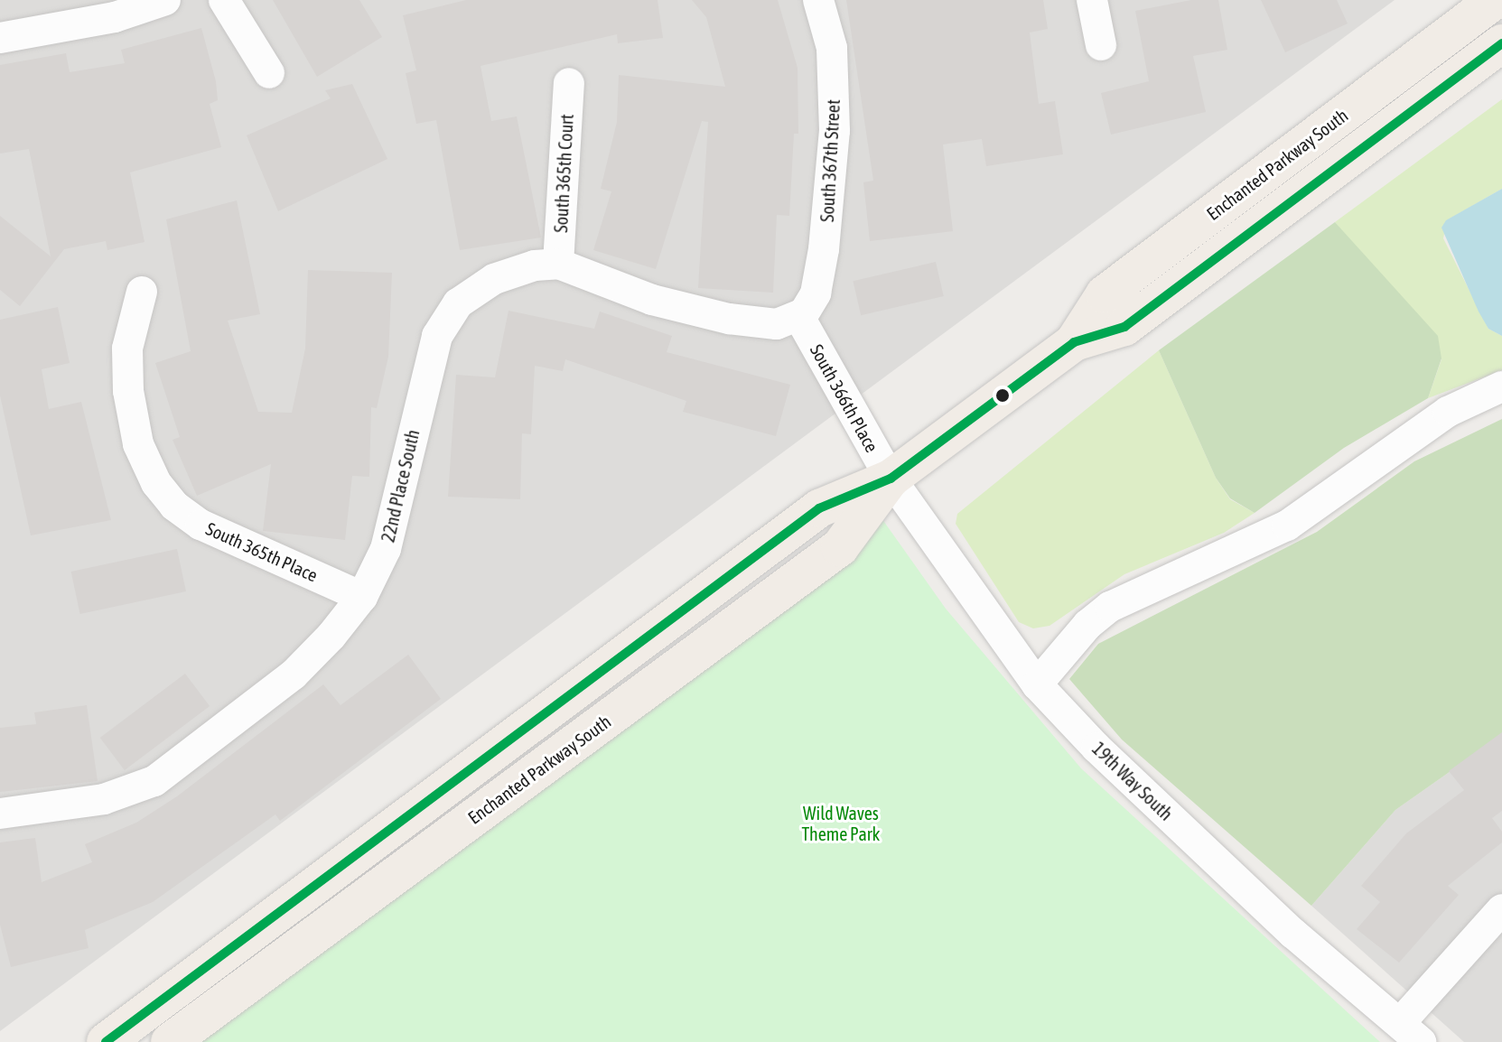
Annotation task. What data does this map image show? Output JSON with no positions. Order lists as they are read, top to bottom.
{
  "streets": {
    "main road": ["Enchanted Parkway South"],
    "street": [
      "South 367th Street",
      "South 365th Court",
      "South 366th Place",
      "22nd Place South",
      "South 365th Place",
      "19th Way South"
    ]
  },
  "crossings": [
    ["South 367th Street", "South 366th Place"],
    ["Enchanted Parkway South", "South 366th Place"],
    ["Enchanted Parkway South", "19th Way South"],
    ["South 365th Court", "22nd Place South"],
    ["South 366th Place", "19th Way South"],
    ["22nd Place South", "South 365th Place"]
  ],
  "parks": ["Wild Waves Theme Park"]
}
